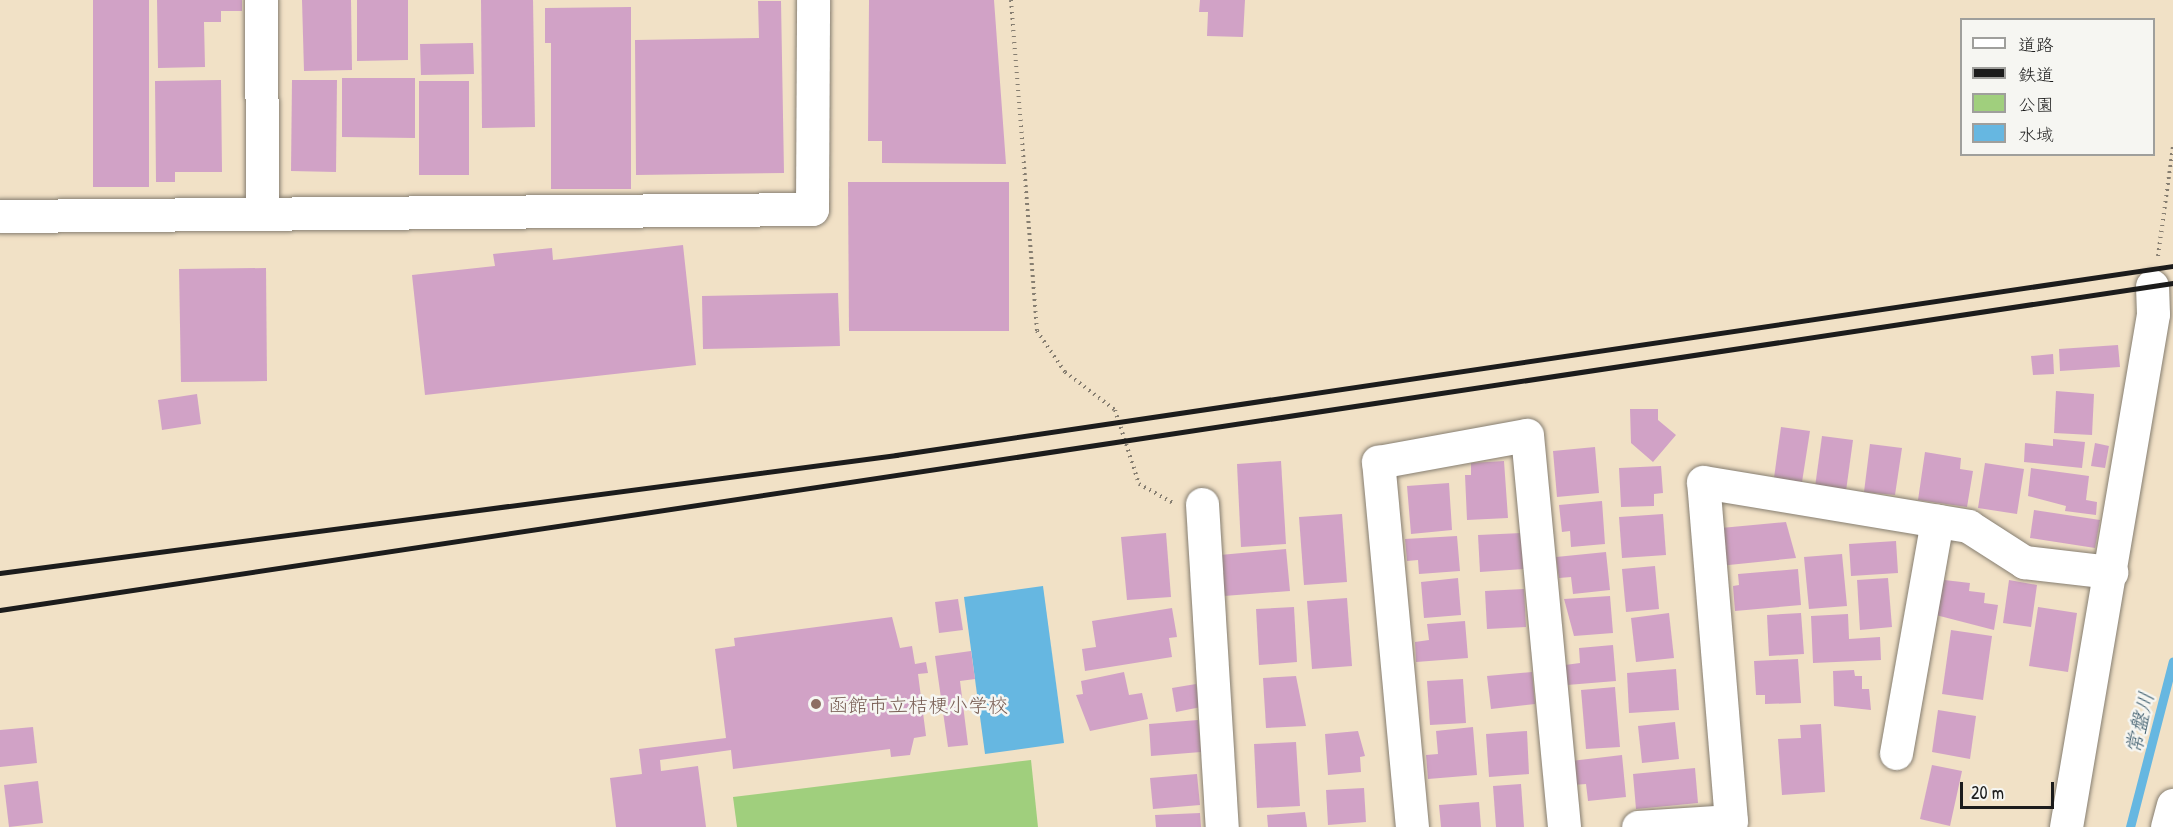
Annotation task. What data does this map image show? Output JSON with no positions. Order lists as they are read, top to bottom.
{
  "water": ["常盤川"],
  "places": ["函館市立桔梗小学校"],
  "legend": [
    "道路",
    "鉄道",
    "公園",
    "水域"
  ],
  "scale_bar": "20 m"
}
